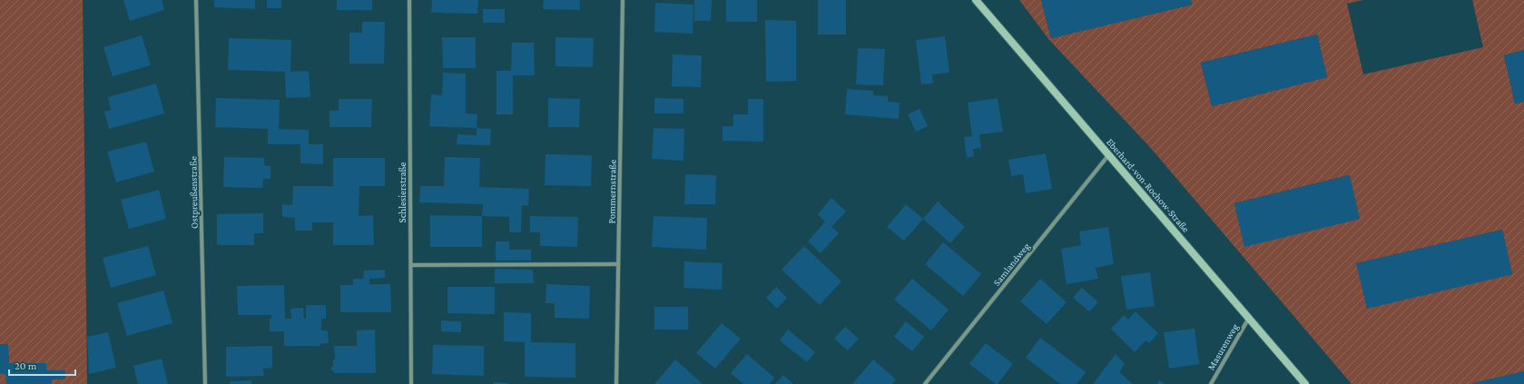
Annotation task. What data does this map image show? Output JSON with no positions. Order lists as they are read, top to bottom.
{
  "streets": {
    "main road": ["Eberhard-von-Rochow-Straße"],
    "street": [
      "Pommernstraße",
      "Ostpreußenstraße",
      "Schlesierstraße",
      "Samlandweg",
      "Masurenweg"
    ]
  },
  "crossings": [
    ["Eberhard-von-Rochow-Straße", "Samlandweg"],
    ["Eberhard-von-Rochow-Straße", "Masurenweg"]
  ],
  "scale_bar": "20 m"
}
